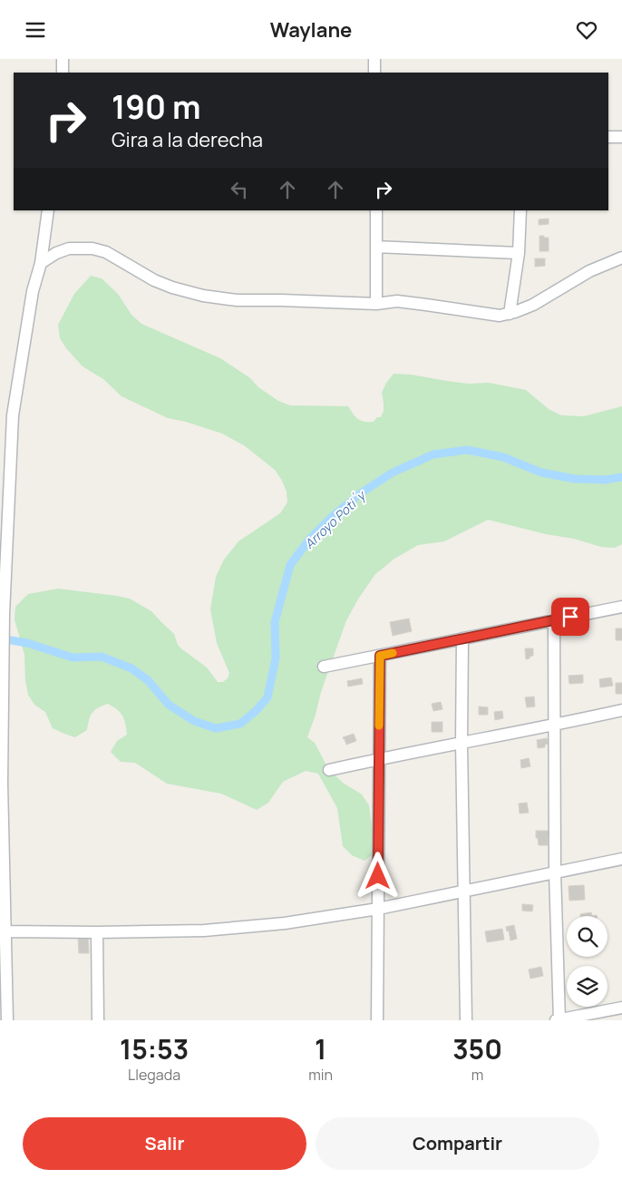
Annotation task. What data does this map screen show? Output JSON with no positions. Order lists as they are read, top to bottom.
{
  "water": ["Arroyo Poti´y"],
  "page": {
    "header": "Waylane",
    "turn": ["190 m", "Gira a la derecha"],
    "eta": [
      "15:53",
      "Llegada",
      "1",
      "min",
      "350",
      "m"
    ],
    "buttons": ["Salir", "Compartir"]
  }
}
